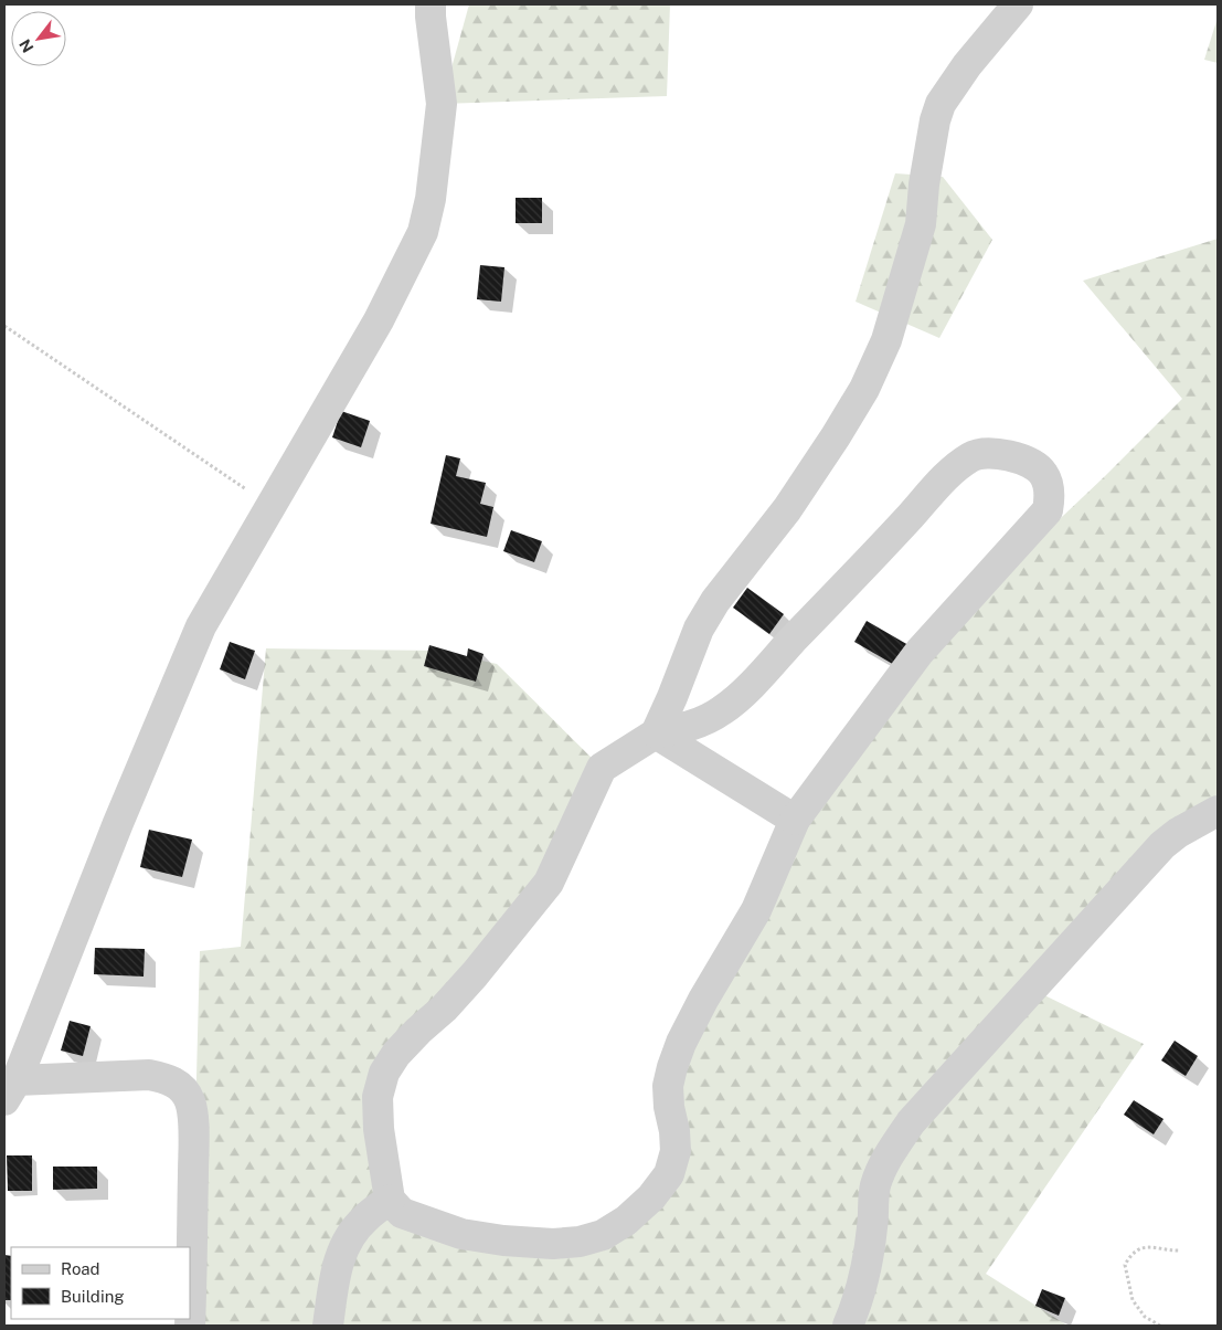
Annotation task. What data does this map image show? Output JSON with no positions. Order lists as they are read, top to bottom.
{
  "legend": ["Road", "Building"],
  "north": "bottom left"
}
